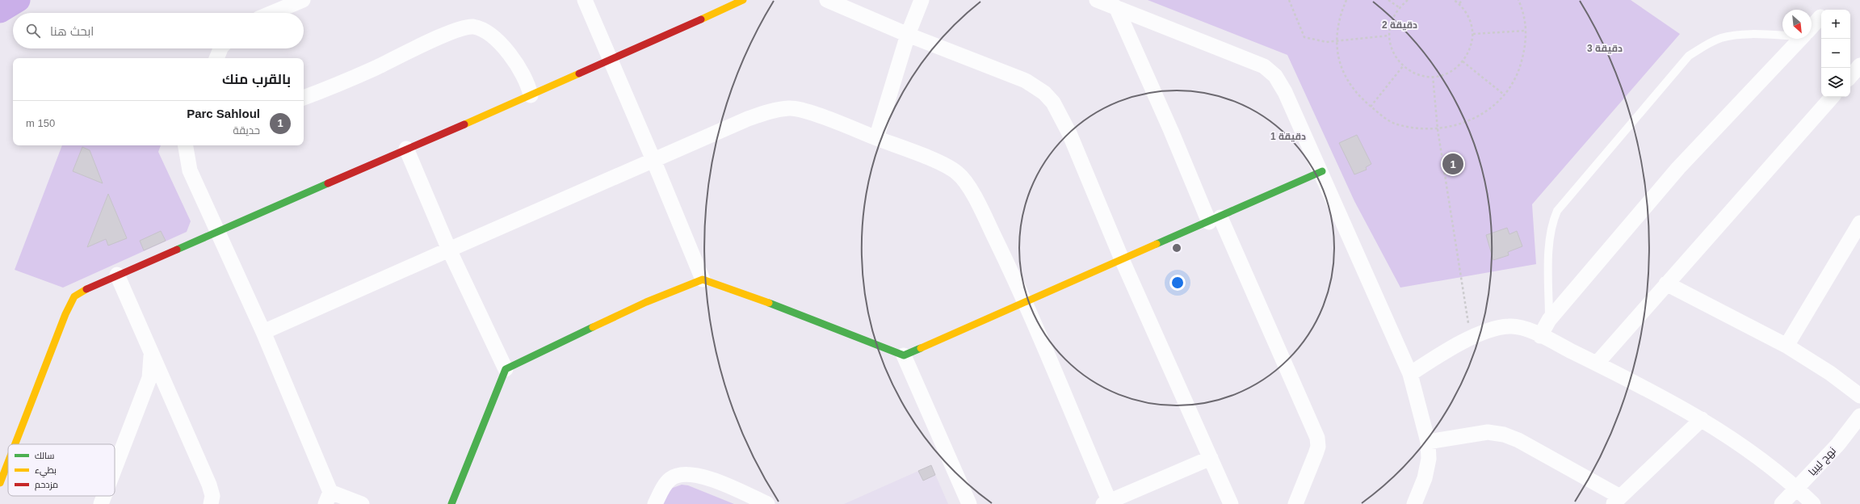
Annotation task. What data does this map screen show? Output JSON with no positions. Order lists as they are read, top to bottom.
{
  "streets": {
    "street": ["نهج ليبيا"]
  },
  "legend": ["سالك", "بطيء", "مزدحم"],
  "north": "bottom right",
  "page": {
    "map_buttons": ["+", "−"],
    "search": "ابحث هنا",
    "heading": "بالقرب منك",
    "list": [
      {
        "mark": "1",
        "name": "Parc Sahloul",
        "note": "حديقة",
        "value": "150 m"
      }
    ],
    "pins": "1"
  },
  "rings": ["2 دقيقة", "3 دقيقة", "1 دقيقة"]
}
